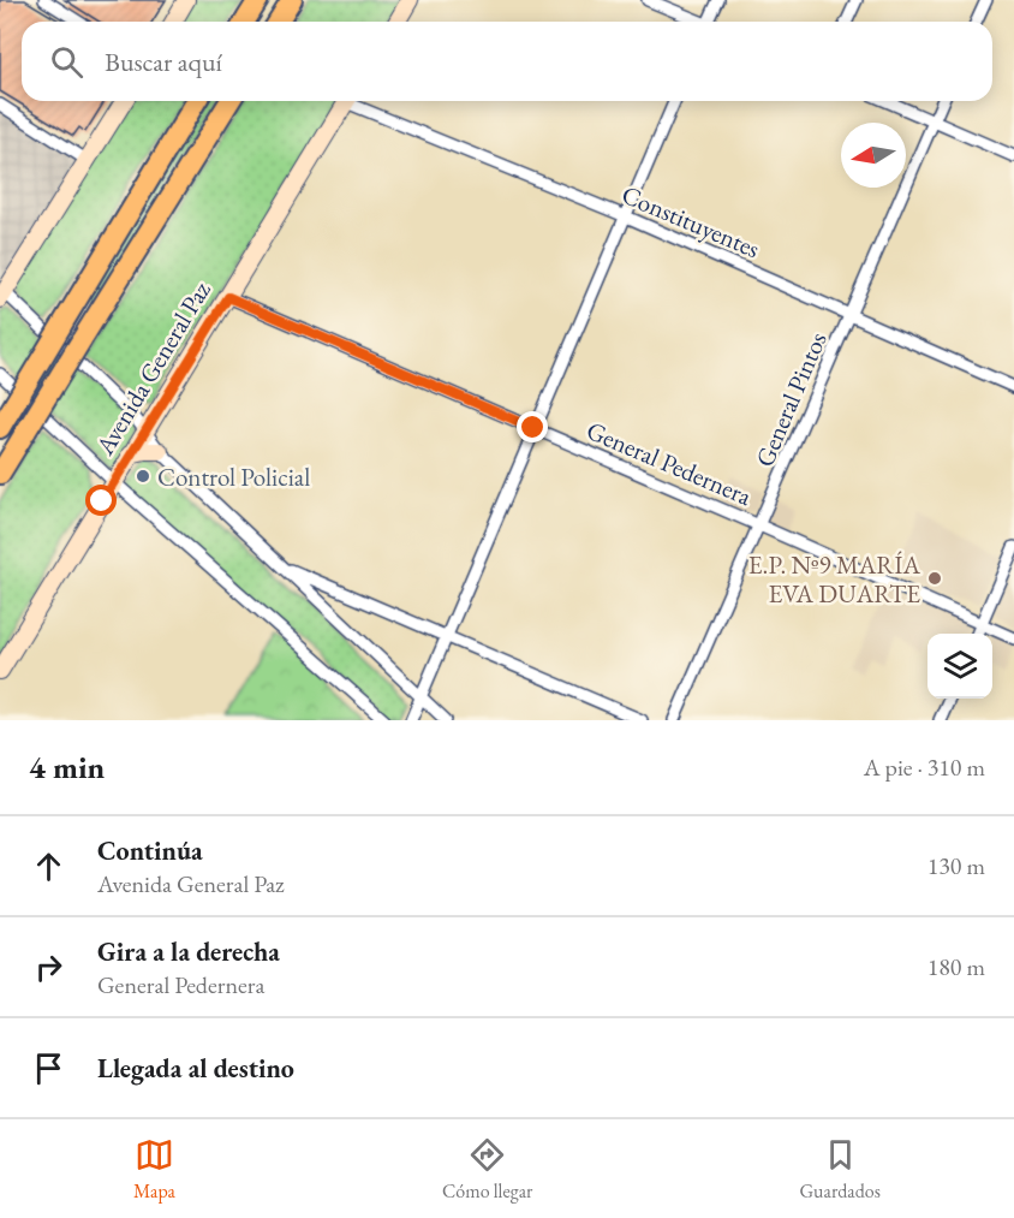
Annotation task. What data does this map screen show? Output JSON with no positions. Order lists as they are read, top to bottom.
{
  "streets": {
    "street": [
      "Constituyentes",
      "Avenida General Paz",
      "General Pintos",
      "General Pedernera"
    ]
  },
  "crossings": [
    ["Constituyentes", "General Pintos"],
    ["Avenida General Paz", "General Pedernera"],
    ["General Pintos", "General Pedernera"]
  ],
  "places": ["Control Policial", "E.P. Nº9 MARÍA EVA DUARTE"],
  "north": "left",
  "page": {
    "search": "Buscar aquí",
    "heading": ["4 min", "A pie · 310 m"],
    "list": [
      ["Continúa", "Avenida General Paz", "130 m"],
      ["Gira a la derecha", "General Pedernera", "180 m"],
      "Llegada al destino"
    ],
    "nav": ["Mapa", "Cómo llegar", "Guardados"]
  }
}
